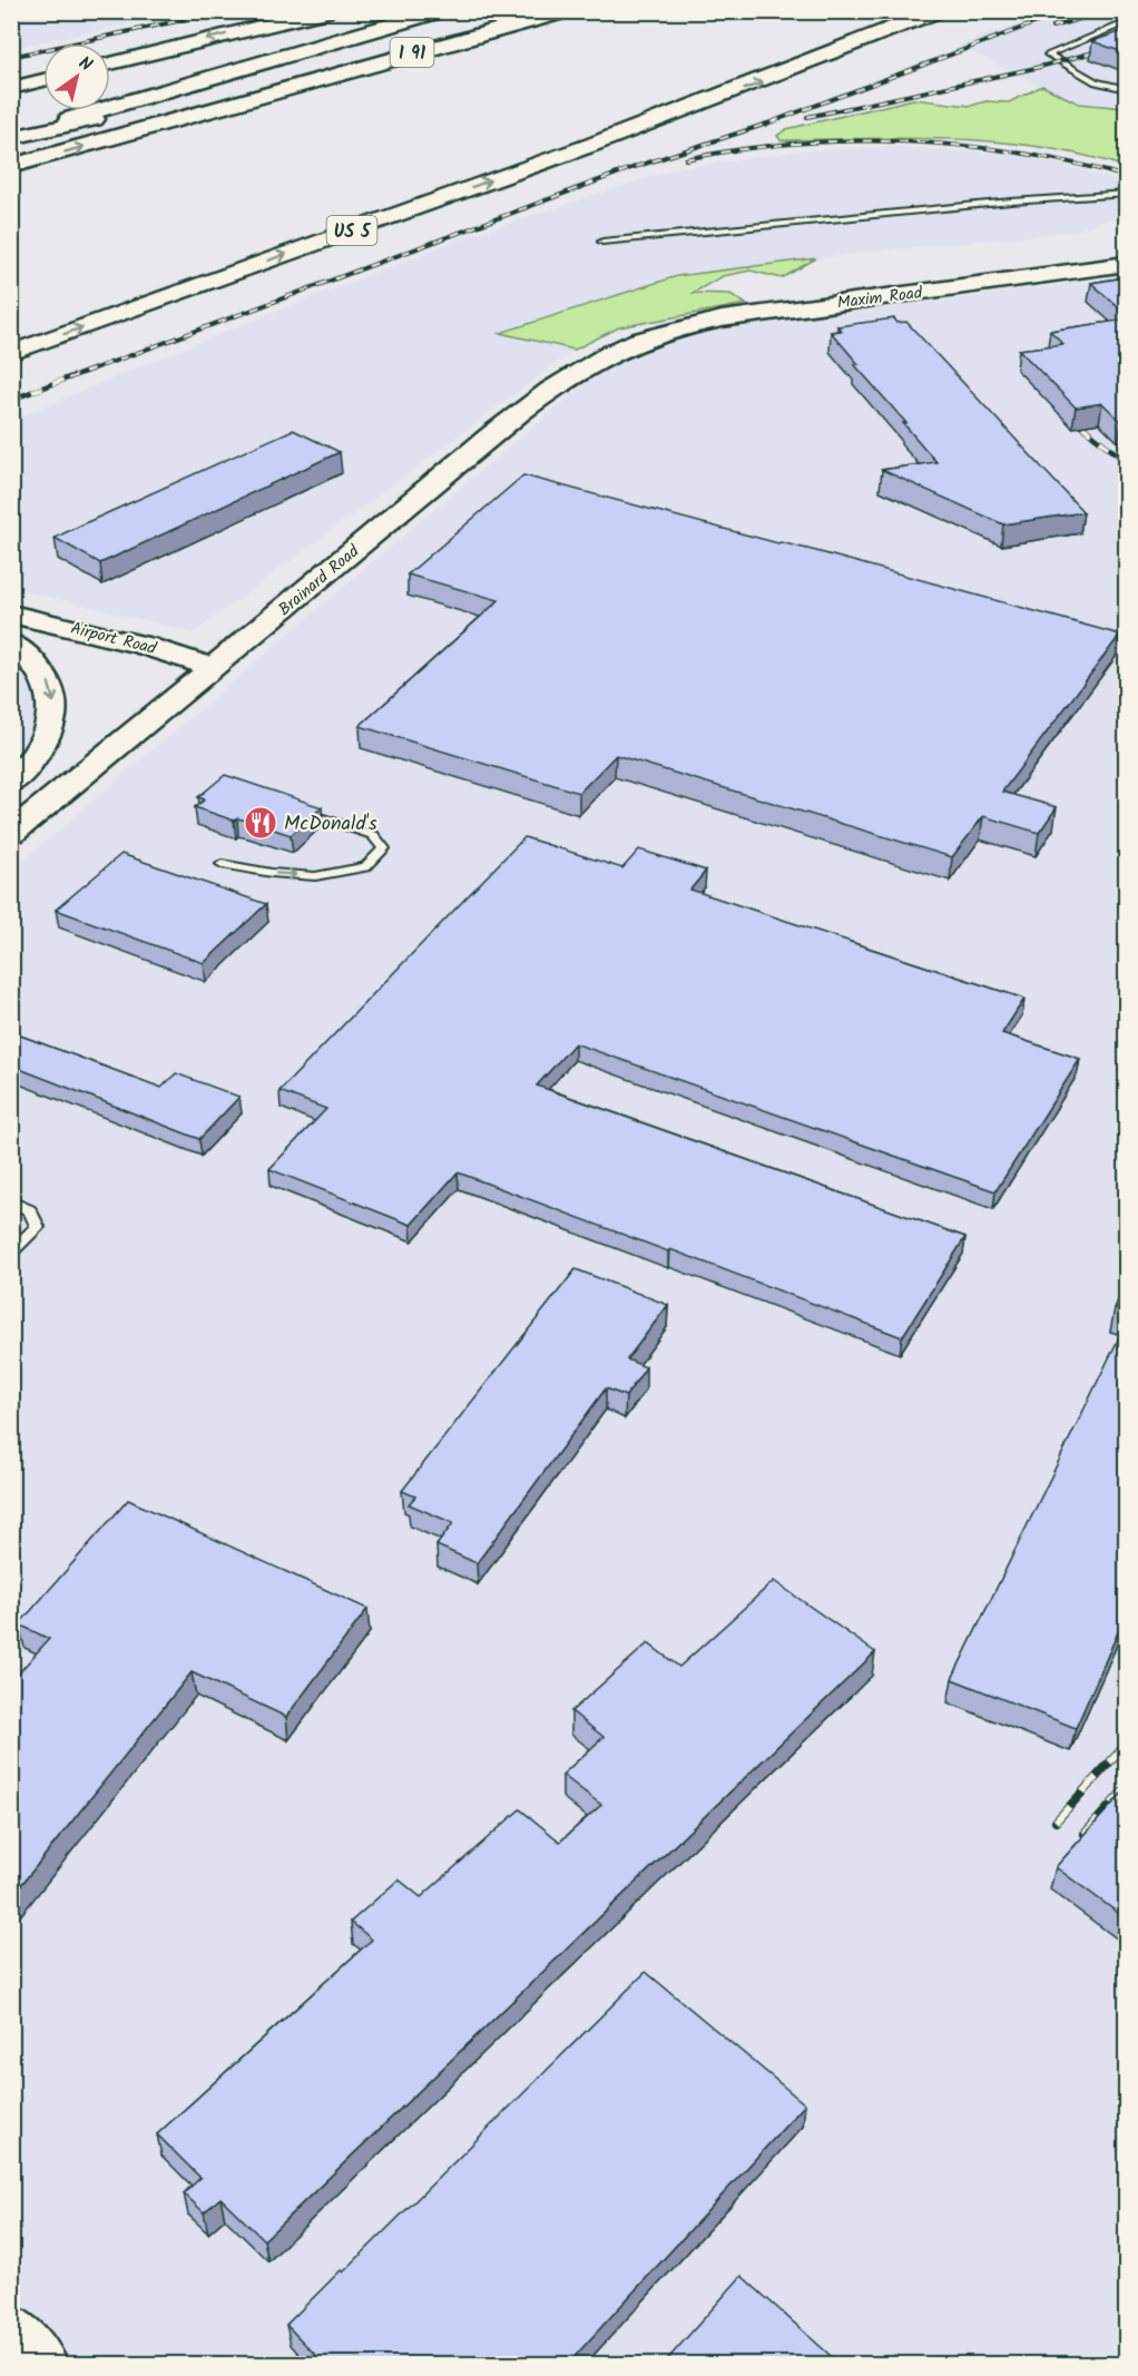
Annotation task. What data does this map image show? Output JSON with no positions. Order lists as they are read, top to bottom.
{
  "streets": {
    "main road": [
      "I 91",
      "US 5",
      "Maxim Road",
      "Brainard Road",
      "Airport Road"
    ]
  },
  "crossings": [
    ["Maxim Road", "Brainard Road"],
    ["Brainard Road", "Airport Road"]
  ],
  "places": {
    "restaurant": ["McDonald's"]
  },
  "north": "top right"
}
